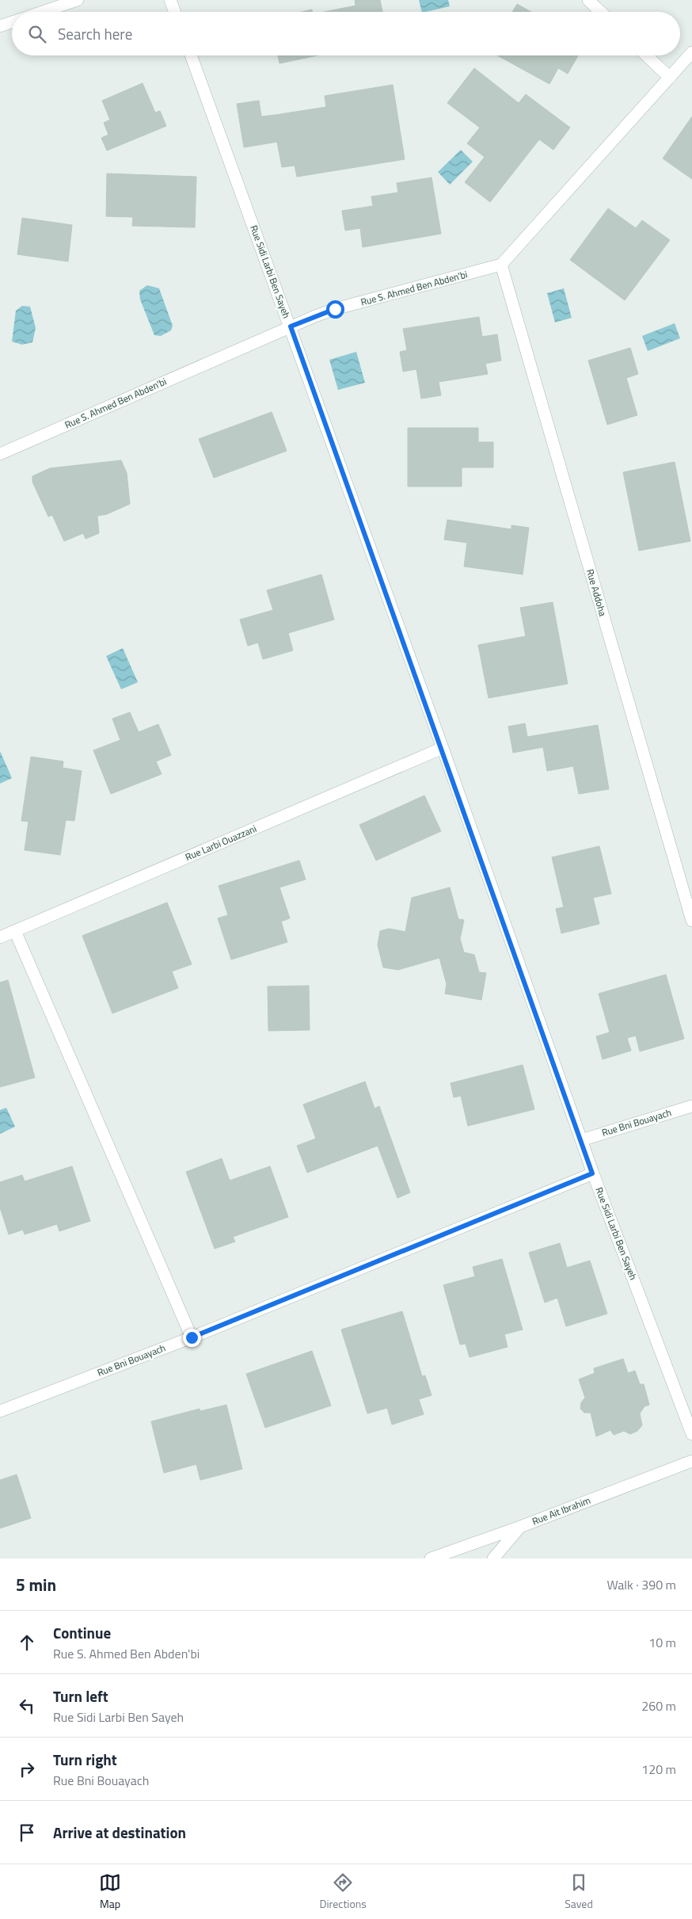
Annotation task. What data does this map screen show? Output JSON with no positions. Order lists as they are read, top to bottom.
{
  "streets": {
    "street": [
      "Rue Sidi Larbi Ben Sayeh",
      "Rue S. Ahmed Ben Abden'bi",
      "Rue Addoha",
      "Rue Larbi Ouazzani",
      "Rue Bni Bouayach",
      "Rue Ait Ibrahim"
    ]
  },
  "crossings": [
    ["Rue Sidi Larbi Ben Sayeh", "Rue S. Ahmed Ben Abden'bi"],
    ["Rue Sidi Larbi Ben Sayeh", "Rue Larbi Ouazzani"],
    ["Rue Sidi Larbi Ben Sayeh", "Rue Bni Bouayach"],
    ["Rue S. Ahmed Ben Abden'bi", "Rue Addoha"]
  ],
  "page": {
    "search": "Search here",
    "heading": ["5 min", "Walk · 390 m"],
    "list": [
      ["Continue", "Rue S. Ahmed Ben Abden'bi", "10 m"],
      ["Turn left", "Rue Sidi Larbi Ben Sayeh", "260 m"],
      ["Turn right", "Rue Bni Bouayach", "120 m"],
      "Arrive at destination"
    ],
    "nav": ["Map", "Directions", "Saved"]
  }
}
